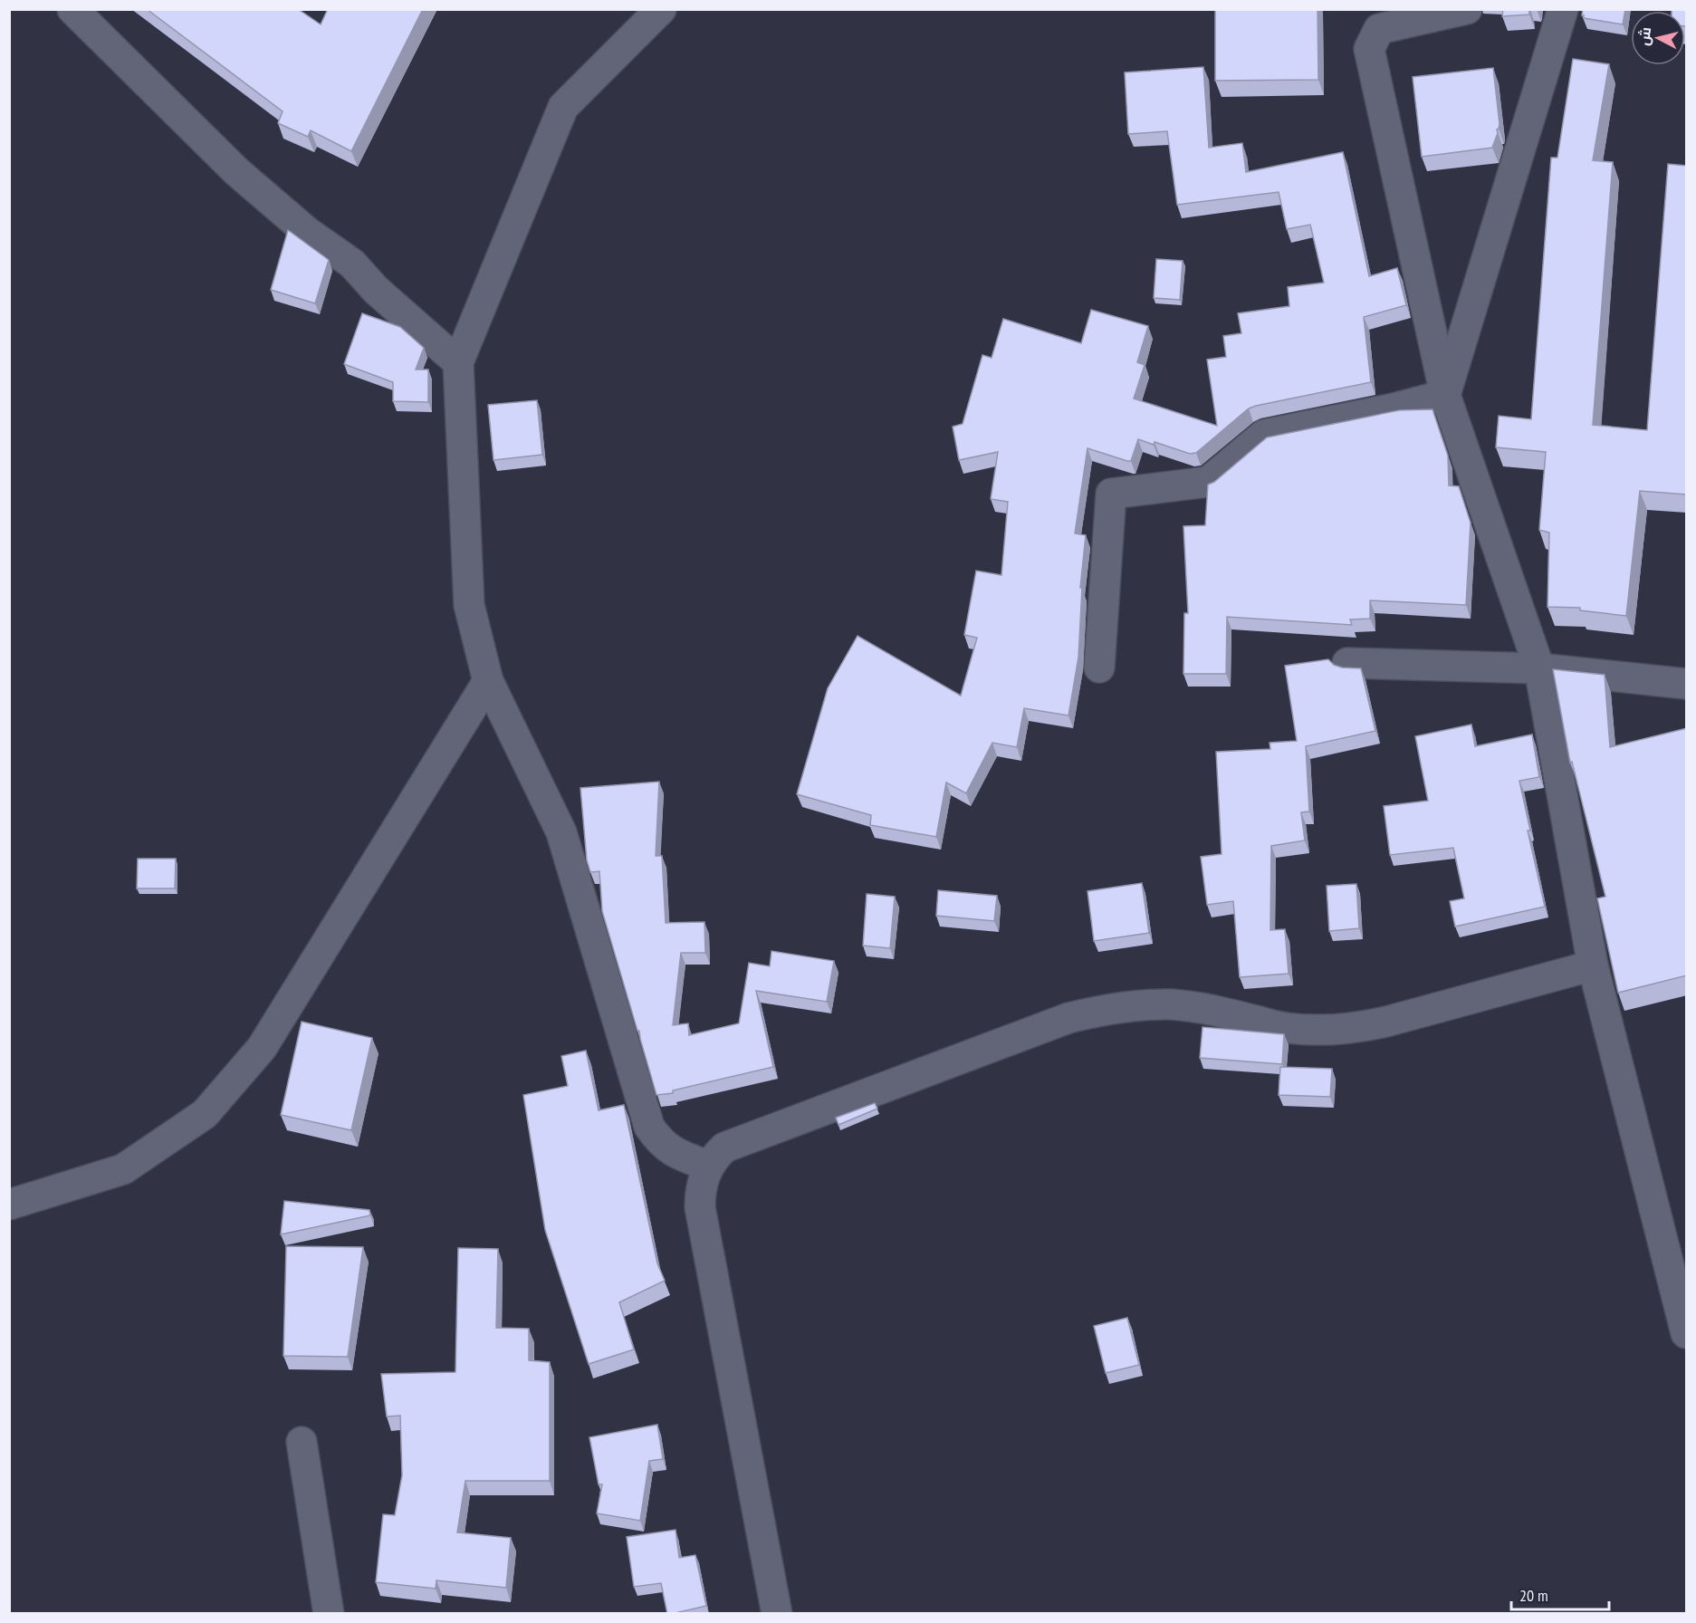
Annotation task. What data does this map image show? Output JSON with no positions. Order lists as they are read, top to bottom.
{
  "scale_bar": "20 m",
  "north": "left"
}
